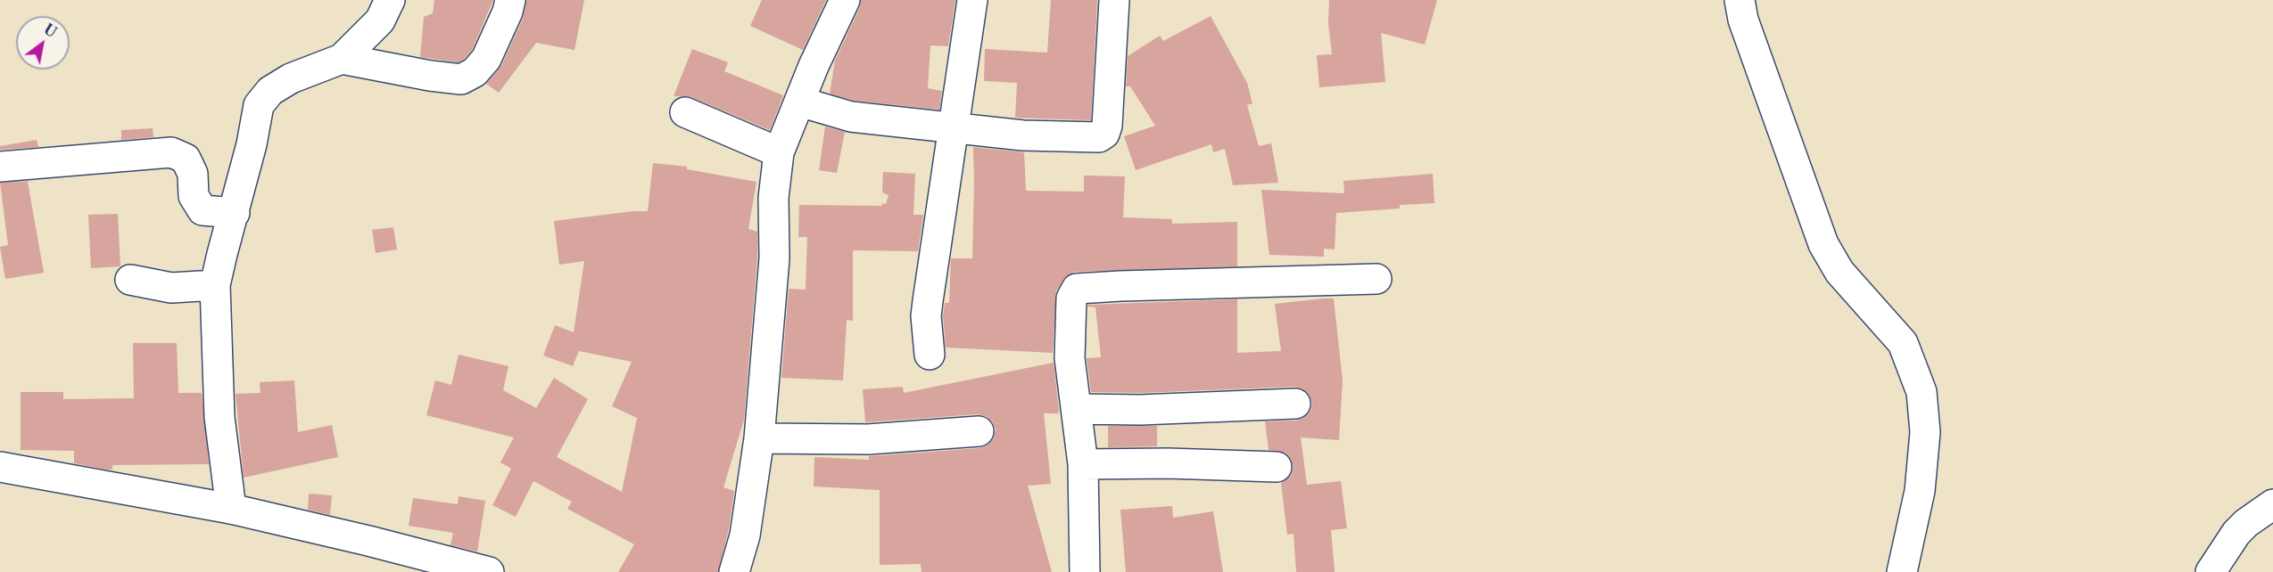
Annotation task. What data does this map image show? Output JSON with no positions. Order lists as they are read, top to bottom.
{
  "north": "top right"
}
